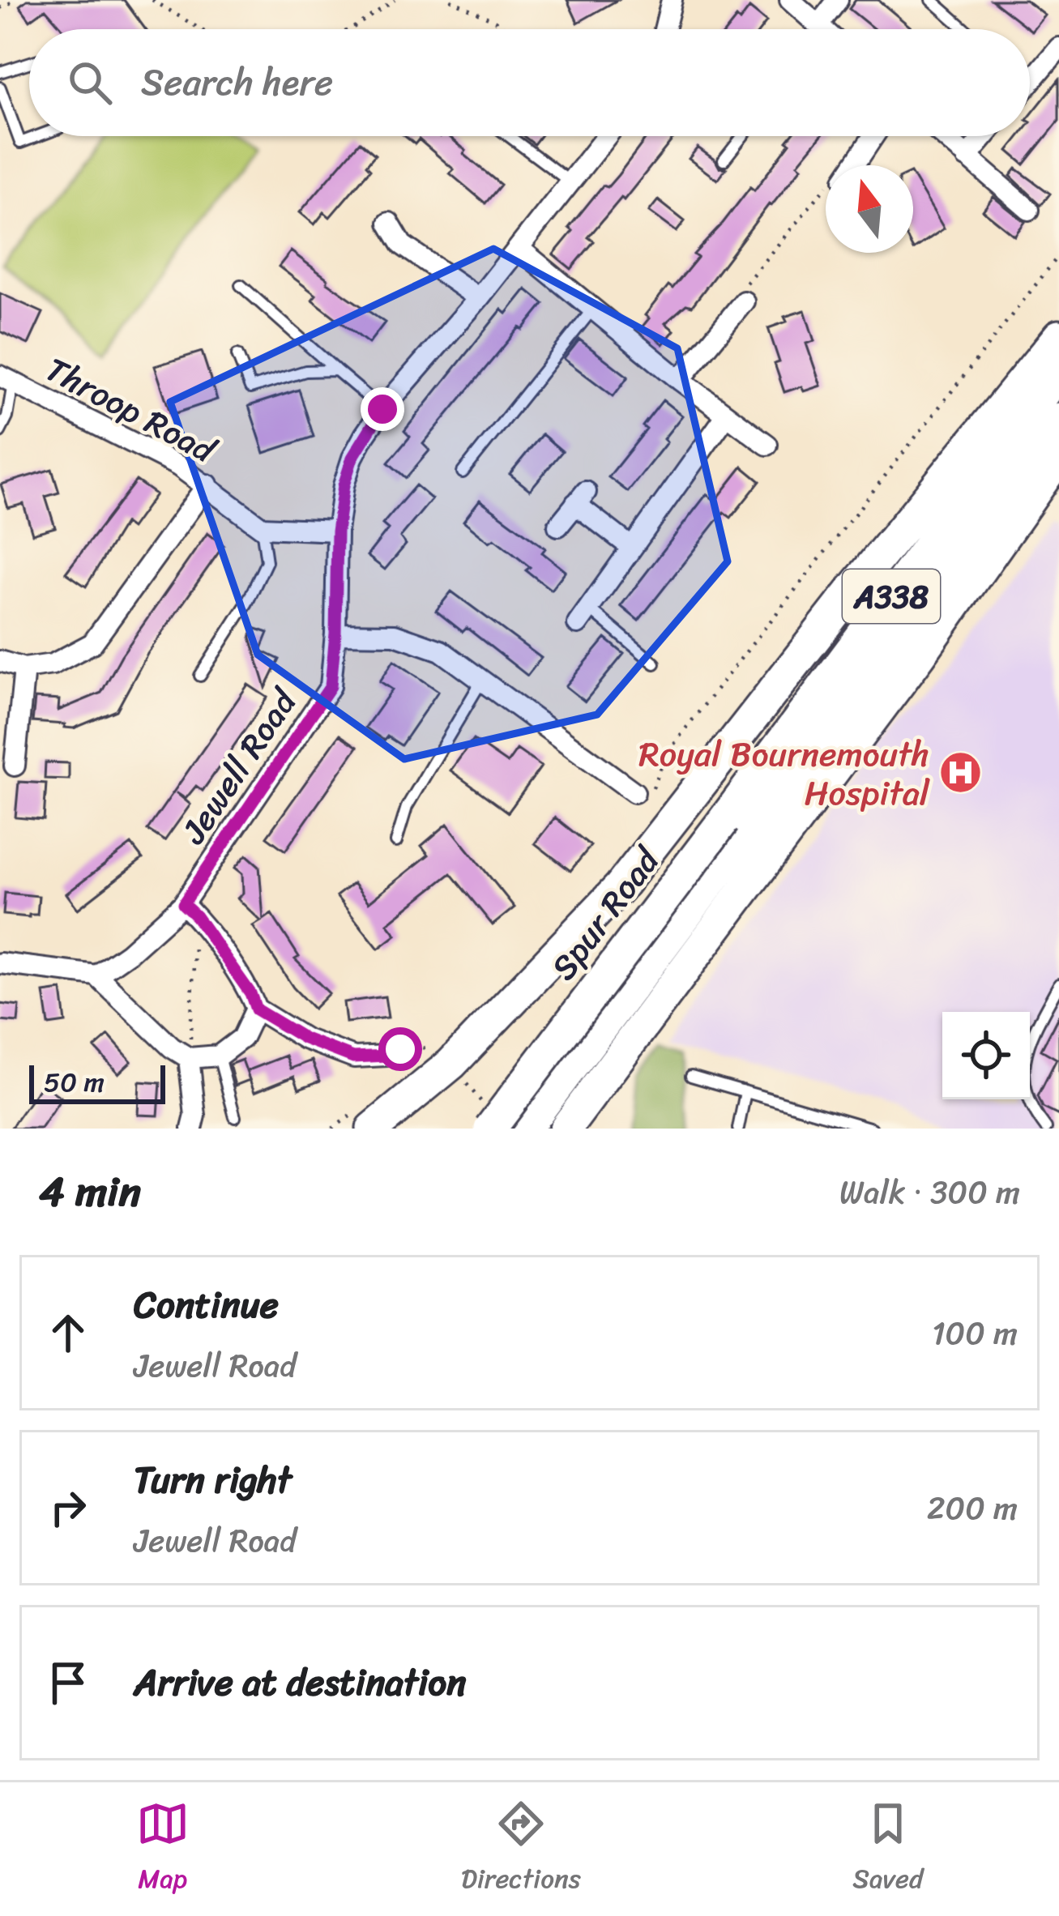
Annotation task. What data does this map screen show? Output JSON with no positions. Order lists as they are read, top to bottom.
{
  "streets": {
    "highway": ["A338", "Spur Road"],
    "street": ["Throop Road", "Jewell Road"]
  },
  "places": {
    "hospital": ["Royal Bournemouth Hospital"]
  },
  "scale_bar": "50 m",
  "north": "top",
  "page": {
    "search": "Search here",
    "scale": "50 m",
    "heading": ["4 min", "Walk · 300 m"],
    "list": [
      ["Continue", "Jewell Road", "100 m"],
      ["Turn right", "Jewell Road", "200 m"],
      "Arrive at destination"
    ],
    "nav": ["Map", "Directions", "Saved"]
  }
}
